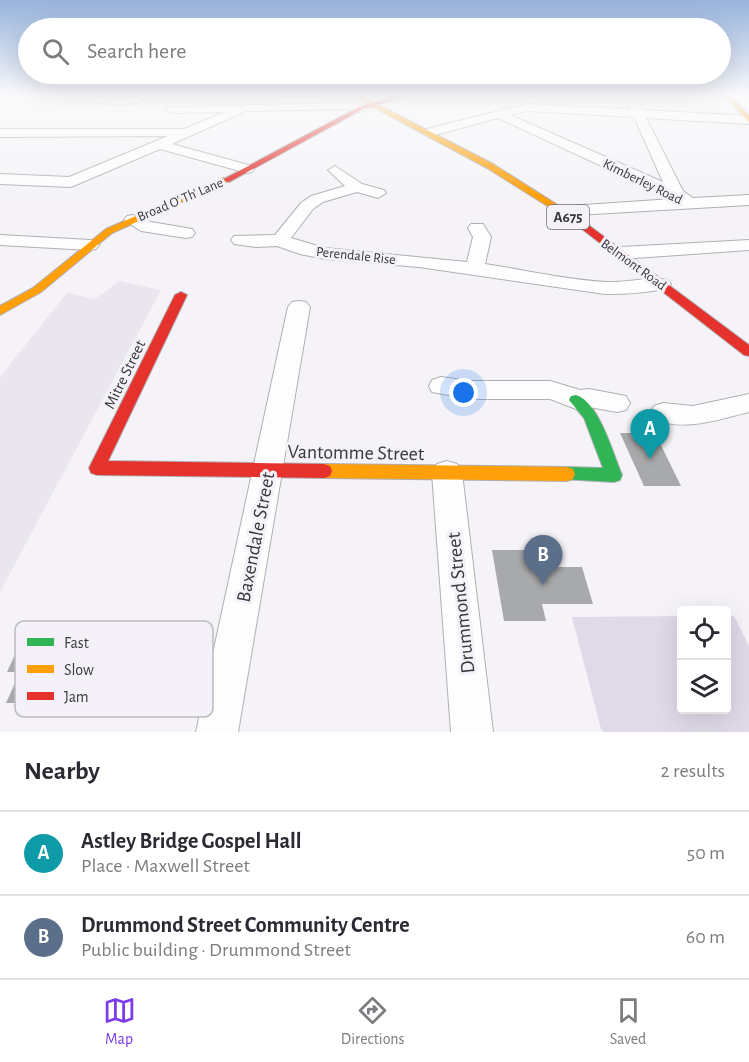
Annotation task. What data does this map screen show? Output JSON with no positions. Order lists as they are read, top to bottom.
{
  "streets": {
    "main road": [
      "Broad O' Th' Lane",
      "A675",
      "Belmont Road",
      "Mitre Street",
      "Vantomme Street"
    ],
    "street": [
      "Kimberley Road",
      "Perendale Rise",
      "Baxendale Street",
      "Drummond Street"
    ]
  },
  "crossings": [
    ["Perendale Rise", "Belmont Road"],
    ["Mitre Street", "Vantomme Street"],
    ["Vantomme Street", "Baxendale Street"],
    ["Vantomme Street", "Drummond Street"]
  ],
  "legend": ["Fast", "Slow", "Jam"],
  "page": {
    "search": "Search here",
    "pins": ["A", "B"],
    "heading": ["Nearby", "2 results"],
    "list": [
      {
        "mark": "A",
        "name": "Astley Bridge Gospel Hall",
        "note": "Place · Maxwell Street",
        "value": "50 m"
      },
      {
        "mark": "B",
        "name": "Drummond Street Community Centre",
        "note": "Public building · Drummond Street",
        "value": "60 m"
      }
    ],
    "nav": ["Map", "Directions", "Saved"]
  }
}
